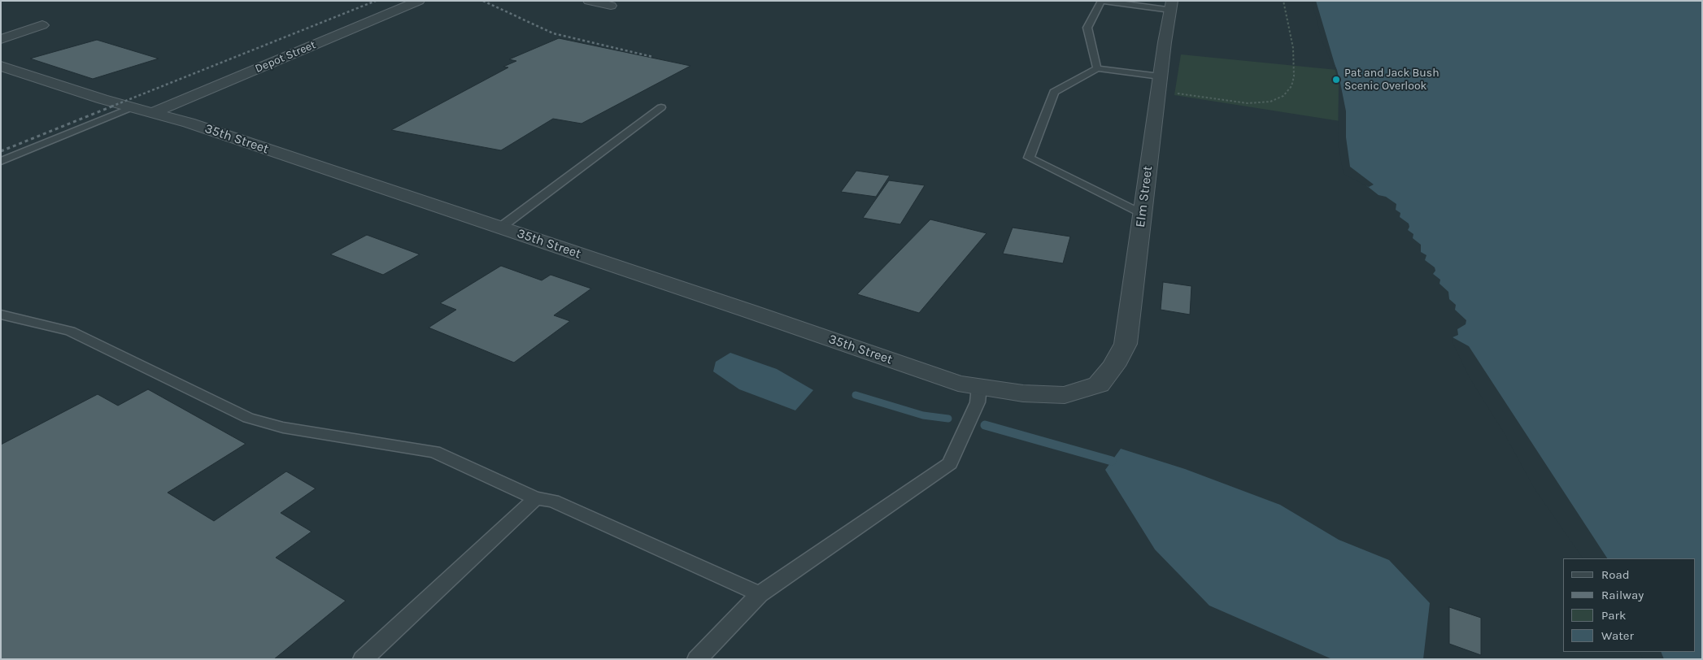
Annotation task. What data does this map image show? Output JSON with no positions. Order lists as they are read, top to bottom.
{
  "streets": {
    "street": ["Depot Street", "35th Street", "Elm Street"]
  },
  "crossings": [
    ["Depot Street", "35th Street"],
    ["35th Street", "Elm Street"]
  ],
  "places": ["Pat and Jack Bush Scenic Overlook"],
  "legend": [
    "Road",
    "Railway",
    "Park",
    "Water"
  ]
}
